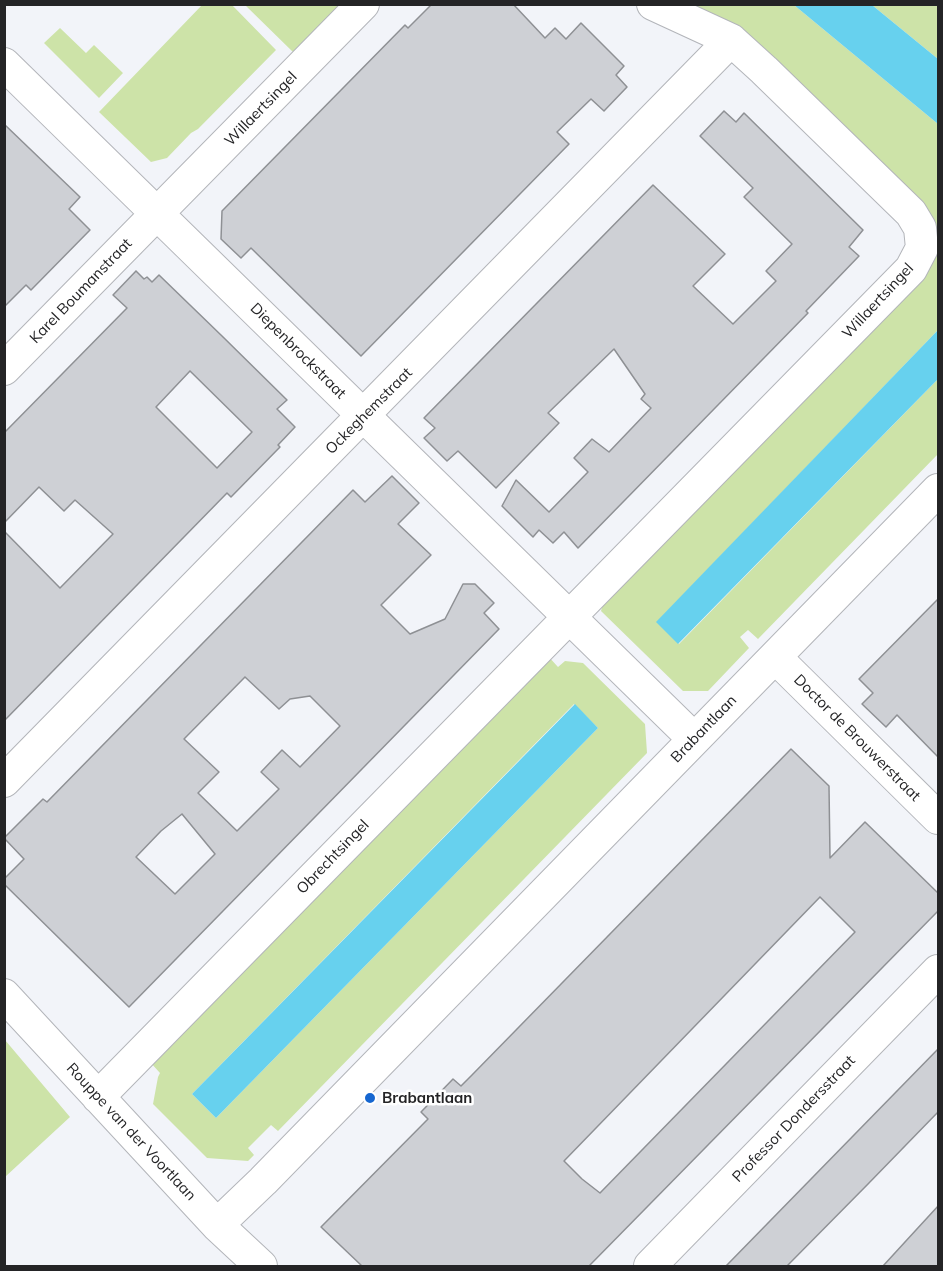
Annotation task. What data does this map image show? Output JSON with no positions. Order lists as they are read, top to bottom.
{
  "streets": {
    "street": [
      "Willaertsingel",
      "Karel Boumanstraat",
      "Diepenbrockstraat",
      "Ockeghemstraat",
      "Brabantlaan",
      "Doctor de Brouwerstraat",
      "Obrechtsingel",
      "Professor Dondersstraat",
      "Rouppe van der Voortlaan"
    ]
  },
  "crossings": [
    ["Willaertsingel", "Karel Boumanstraat"],
    ["Willaertsingel", "Diepenbrockstraat"],
    ["Willaertsingel", "Ockeghemstraat"],
    ["Willaertsingel", "Obrechtsingel"],
    ["Karel Boumanstraat", "Diepenbrockstraat"],
    ["Diepenbrockstraat", "Ockeghemstraat"],
    ["Diepenbrockstraat", "Brabantlaan"],
    ["Diepenbrockstraat", "Obrechtsingel"],
    ["Brabantlaan", "Doctor de Brouwerstraat"],
    ["Brabantlaan", "Rouppe van der Voortlaan"],
    ["Obrechtsingel", "Rouppe van der Voortlaan"]
  ],
  "places": ["Brabantlaan"]
}
